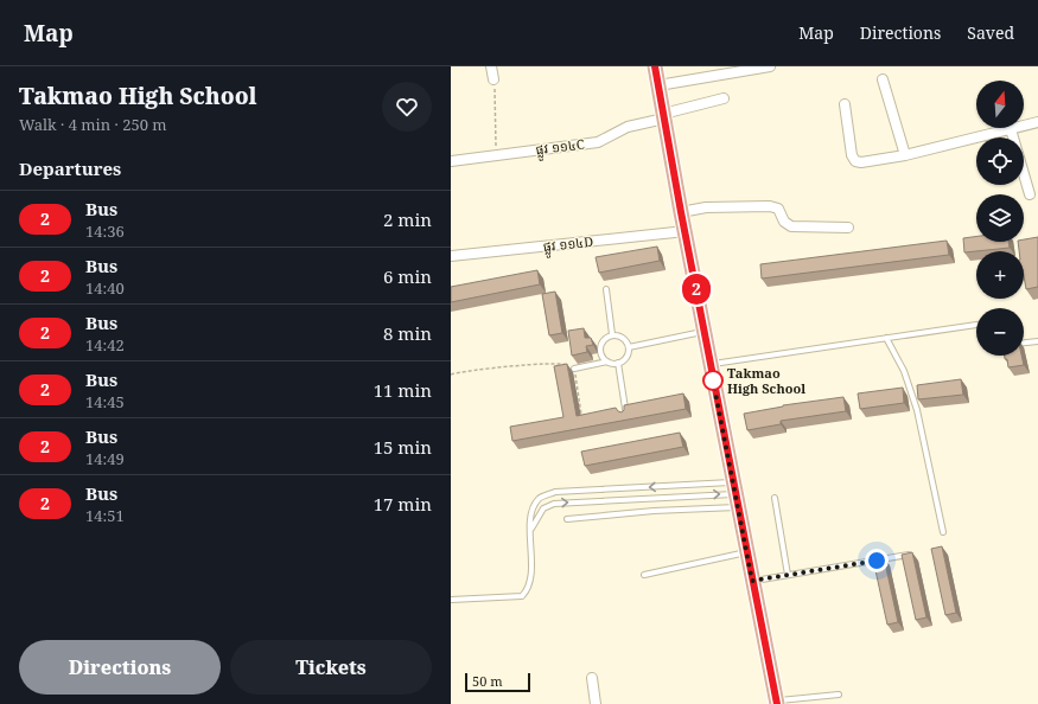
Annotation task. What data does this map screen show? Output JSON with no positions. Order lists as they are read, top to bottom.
{
  "streets": {
    "street": ["ផ្លូវ ១១៤C", "ផ្លូវ ១១៤D"]
  },
  "places": ["Takmao High School"],
  "lines": ["bus line 2"],
  "scale_bar": "50 m",
  "north": "top",
  "page": {
    "header": "Map",
    "nav": ["Map", "Directions", "Saved"],
    "heading": [
      ["Takmao High School", "Walk · 4 min · 250 m"],
      "Departures"
    ],
    "on_map": "2",
    "map_buttons": ["+", "−"],
    "list": [
      {
        "mark": "2",
        "name": "Bus",
        "note": "14:36",
        "value": "2 min"
      },
      {
        "mark": "2",
        "name": "Bus",
        "note": "14:40",
        "value": "6 min"
      },
      {
        "mark": "2",
        "name": "Bus",
        "note": "14:42",
        "value": "8 min"
      },
      {
        "mark": "2",
        "name": "Bus",
        "note": "14:45",
        "value": "11 min"
      },
      {
        "mark": "2",
        "name": "Bus",
        "note": "14:49",
        "value": "15 min"
      },
      {
        "mark": "2",
        "name": "Bus",
        "note": "14:51",
        "value": "17 min"
      }
    ],
    "buttons": ["Directions", "Tickets"],
    "scale": "50 m"
  }
}
